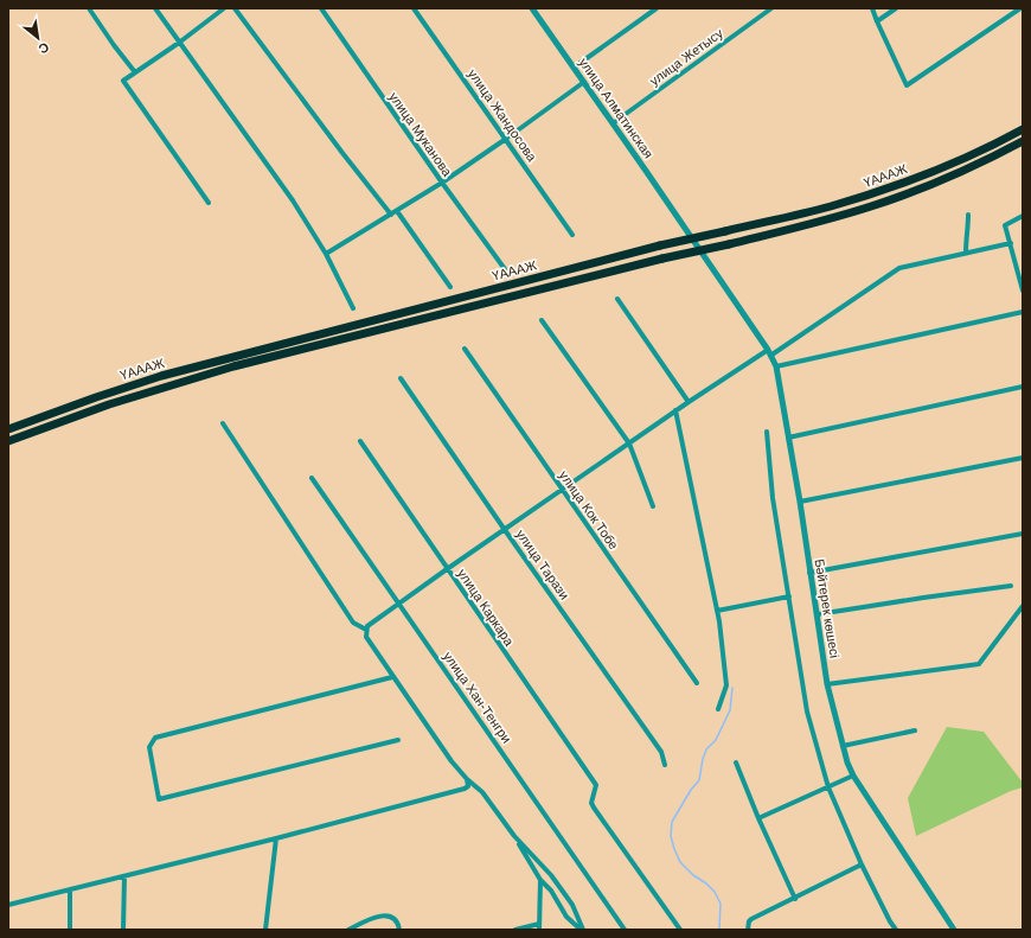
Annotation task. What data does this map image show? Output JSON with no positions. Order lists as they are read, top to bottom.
{
  "streets": {
    "highway": ["ҮАААЖ"],
    "street": [
      "улица Жетысу",
      "улица Алматинская",
      "улица Жандосова",
      "улица Муканова",
      "улица Кок Тобе",
      "улица Тарази",
      "улица Каркара",
      "Бәйтерек көшесі",
      "улица Хан-Тенгри"
    ]
  },
  "crossings": [
    ["улица Жетысу", "улица Алматинская"],
    ["улица Алматинская", "Бәйтерек көшесі"]
  ],
  "north": "bottom right"
}
